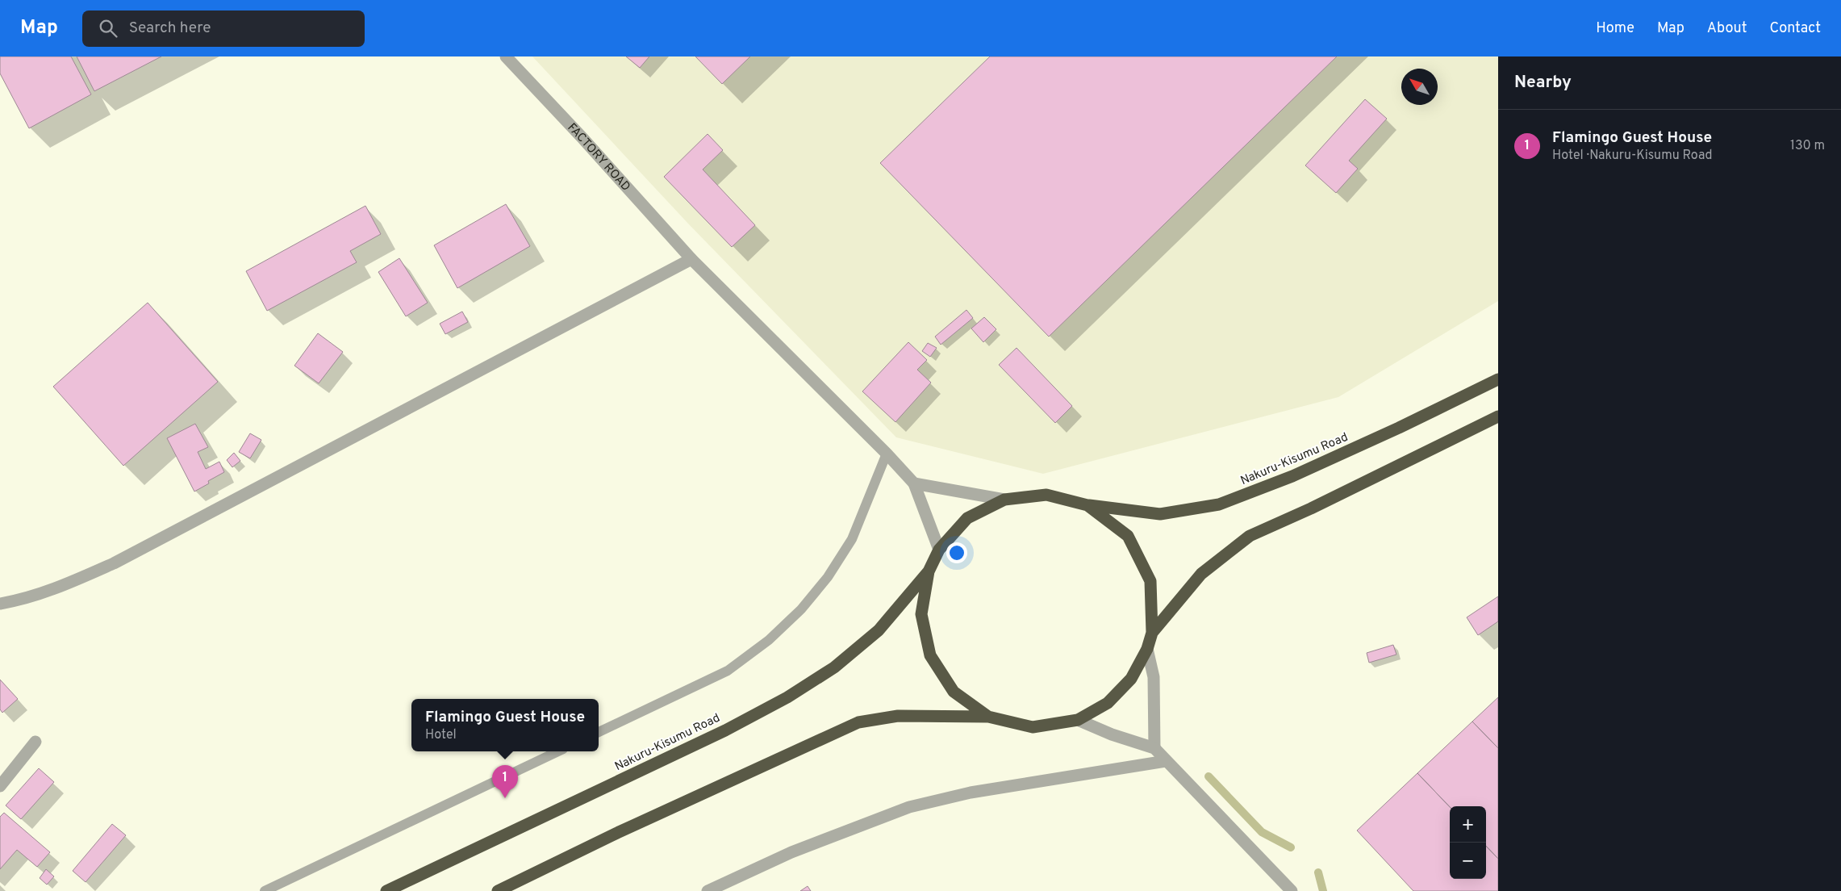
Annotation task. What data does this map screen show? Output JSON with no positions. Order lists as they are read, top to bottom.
{
  "streets": {
    "highway": ["Nakuru-Kisumu Road"],
    "street": ["FACTORY ROAD"]
  },
  "north": "top left",
  "page": {
    "header": "Map",
    "search": "Search here",
    "nav": [
      "Home",
      "Map",
      "About",
      "Contact"
    ],
    "heading": "Nearby",
    "list": [
      {
        "mark": "1",
        "name": "Flamingo Guest House",
        "note": "Hotel · Nakuru-Kisumu Road",
        "value": "130 m"
      }
    ],
    "popup": ["Flamingo Guest House", "Hotel"],
    "pins": "1",
    "map_buttons": ["+", "−"]
  }
}
